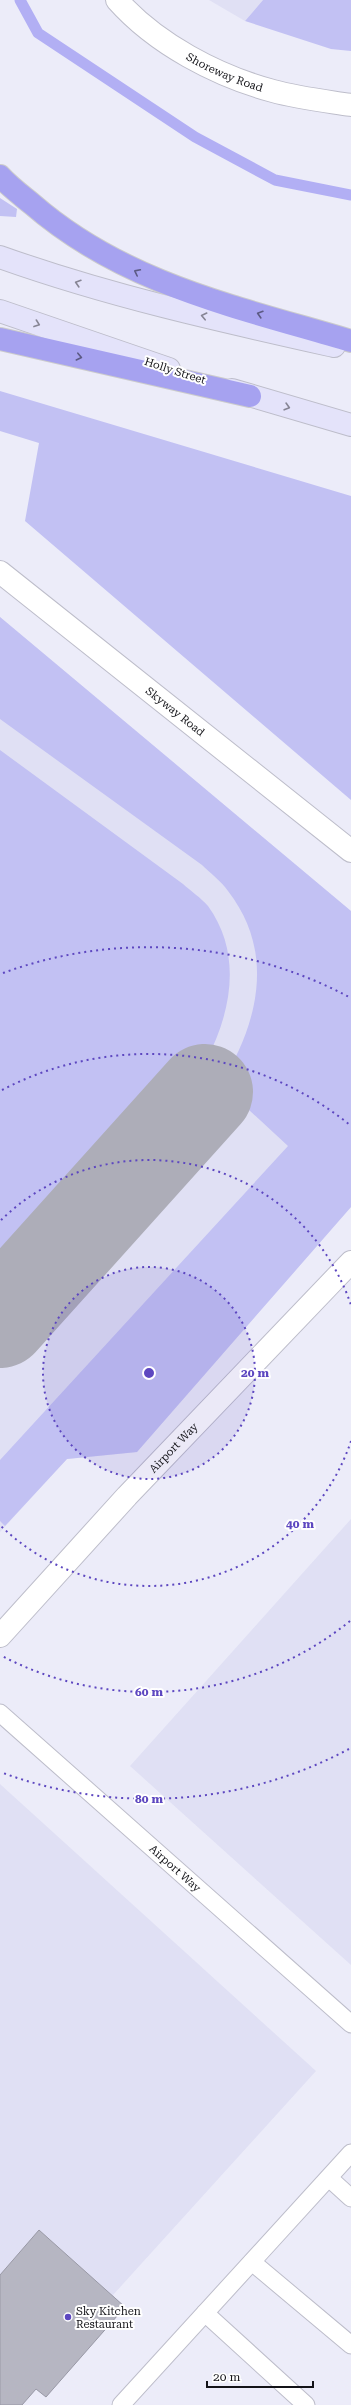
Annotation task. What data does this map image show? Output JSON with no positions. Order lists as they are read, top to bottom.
{
  "streets": {
    "main road": ["Holly Street"],
    "street": ["Shoreway Road", "Skyway Road", "Airport Way"]
  },
  "places": ["Sky Kitchen Restaurant"],
  "scale_bar": "20 m",
  "rings": [
    "20 m",
    "40 m",
    "60 m",
    "80 m"
  ]
}
